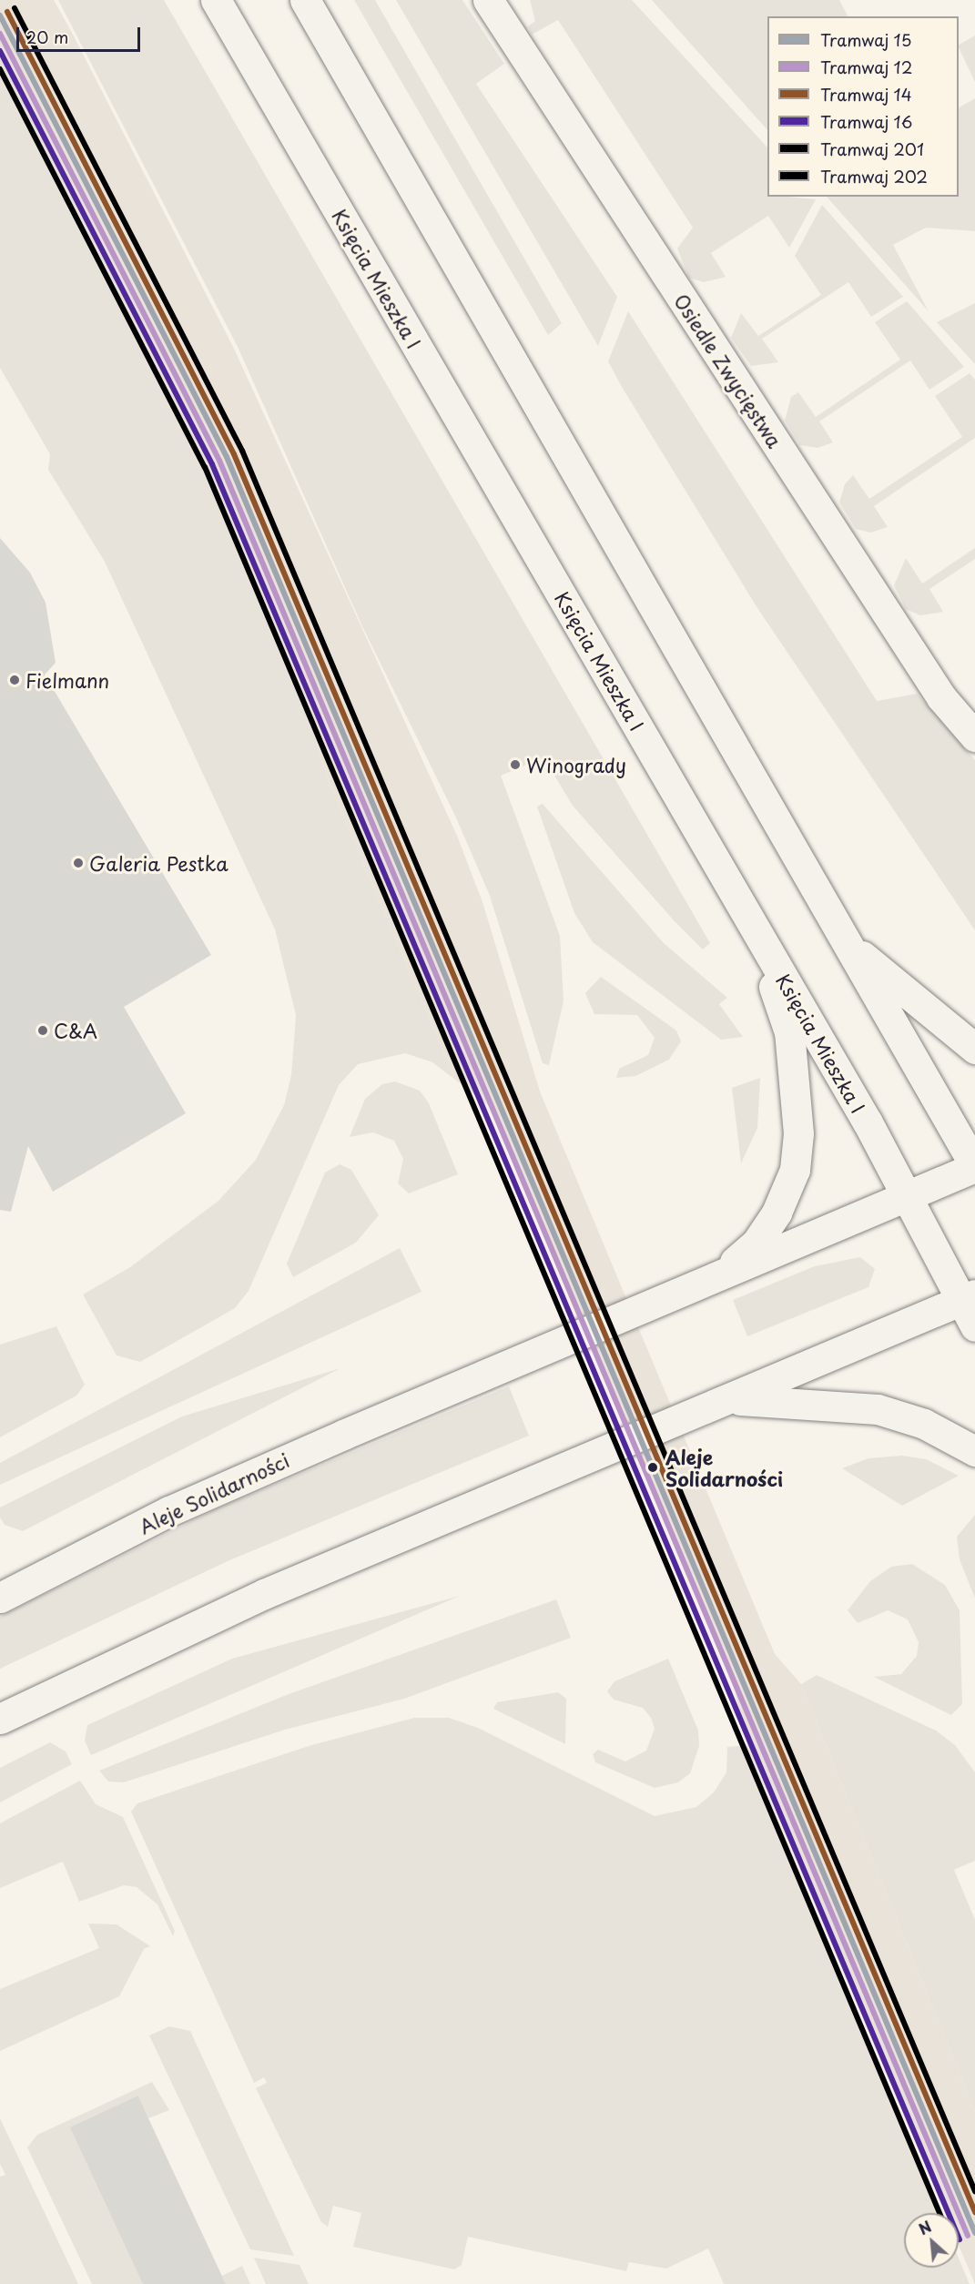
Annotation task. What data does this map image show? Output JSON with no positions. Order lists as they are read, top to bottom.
{
  "streets": {
    "street": ["Księcia Mieszka I", "Osiedle Zwycięstwa", "Aleje Solidarności"]
  },
  "crossings": [
    ["Księcia Mieszka I", "Aleje Solidarności"]
  ],
  "places": [
    "Fielmann",
    "Winogrady",
    "Galeria Pestka",
    "C&A",
    "Aleje Solidarności"
  ],
  "lines": [
    "tram line 201",
    "tram line 14",
    "tram line 15",
    "tram line 12",
    "tram line 16",
    "tram line 202"
  ],
  "legend": [
    "Tramwaj 15",
    "Tramwaj 12",
    "Tramwaj 14",
    "Tramwaj 16",
    "Tramwaj 201",
    "Tramwaj 202"
  ],
  "scale_bar": "20 m",
  "north": "top left"
}
